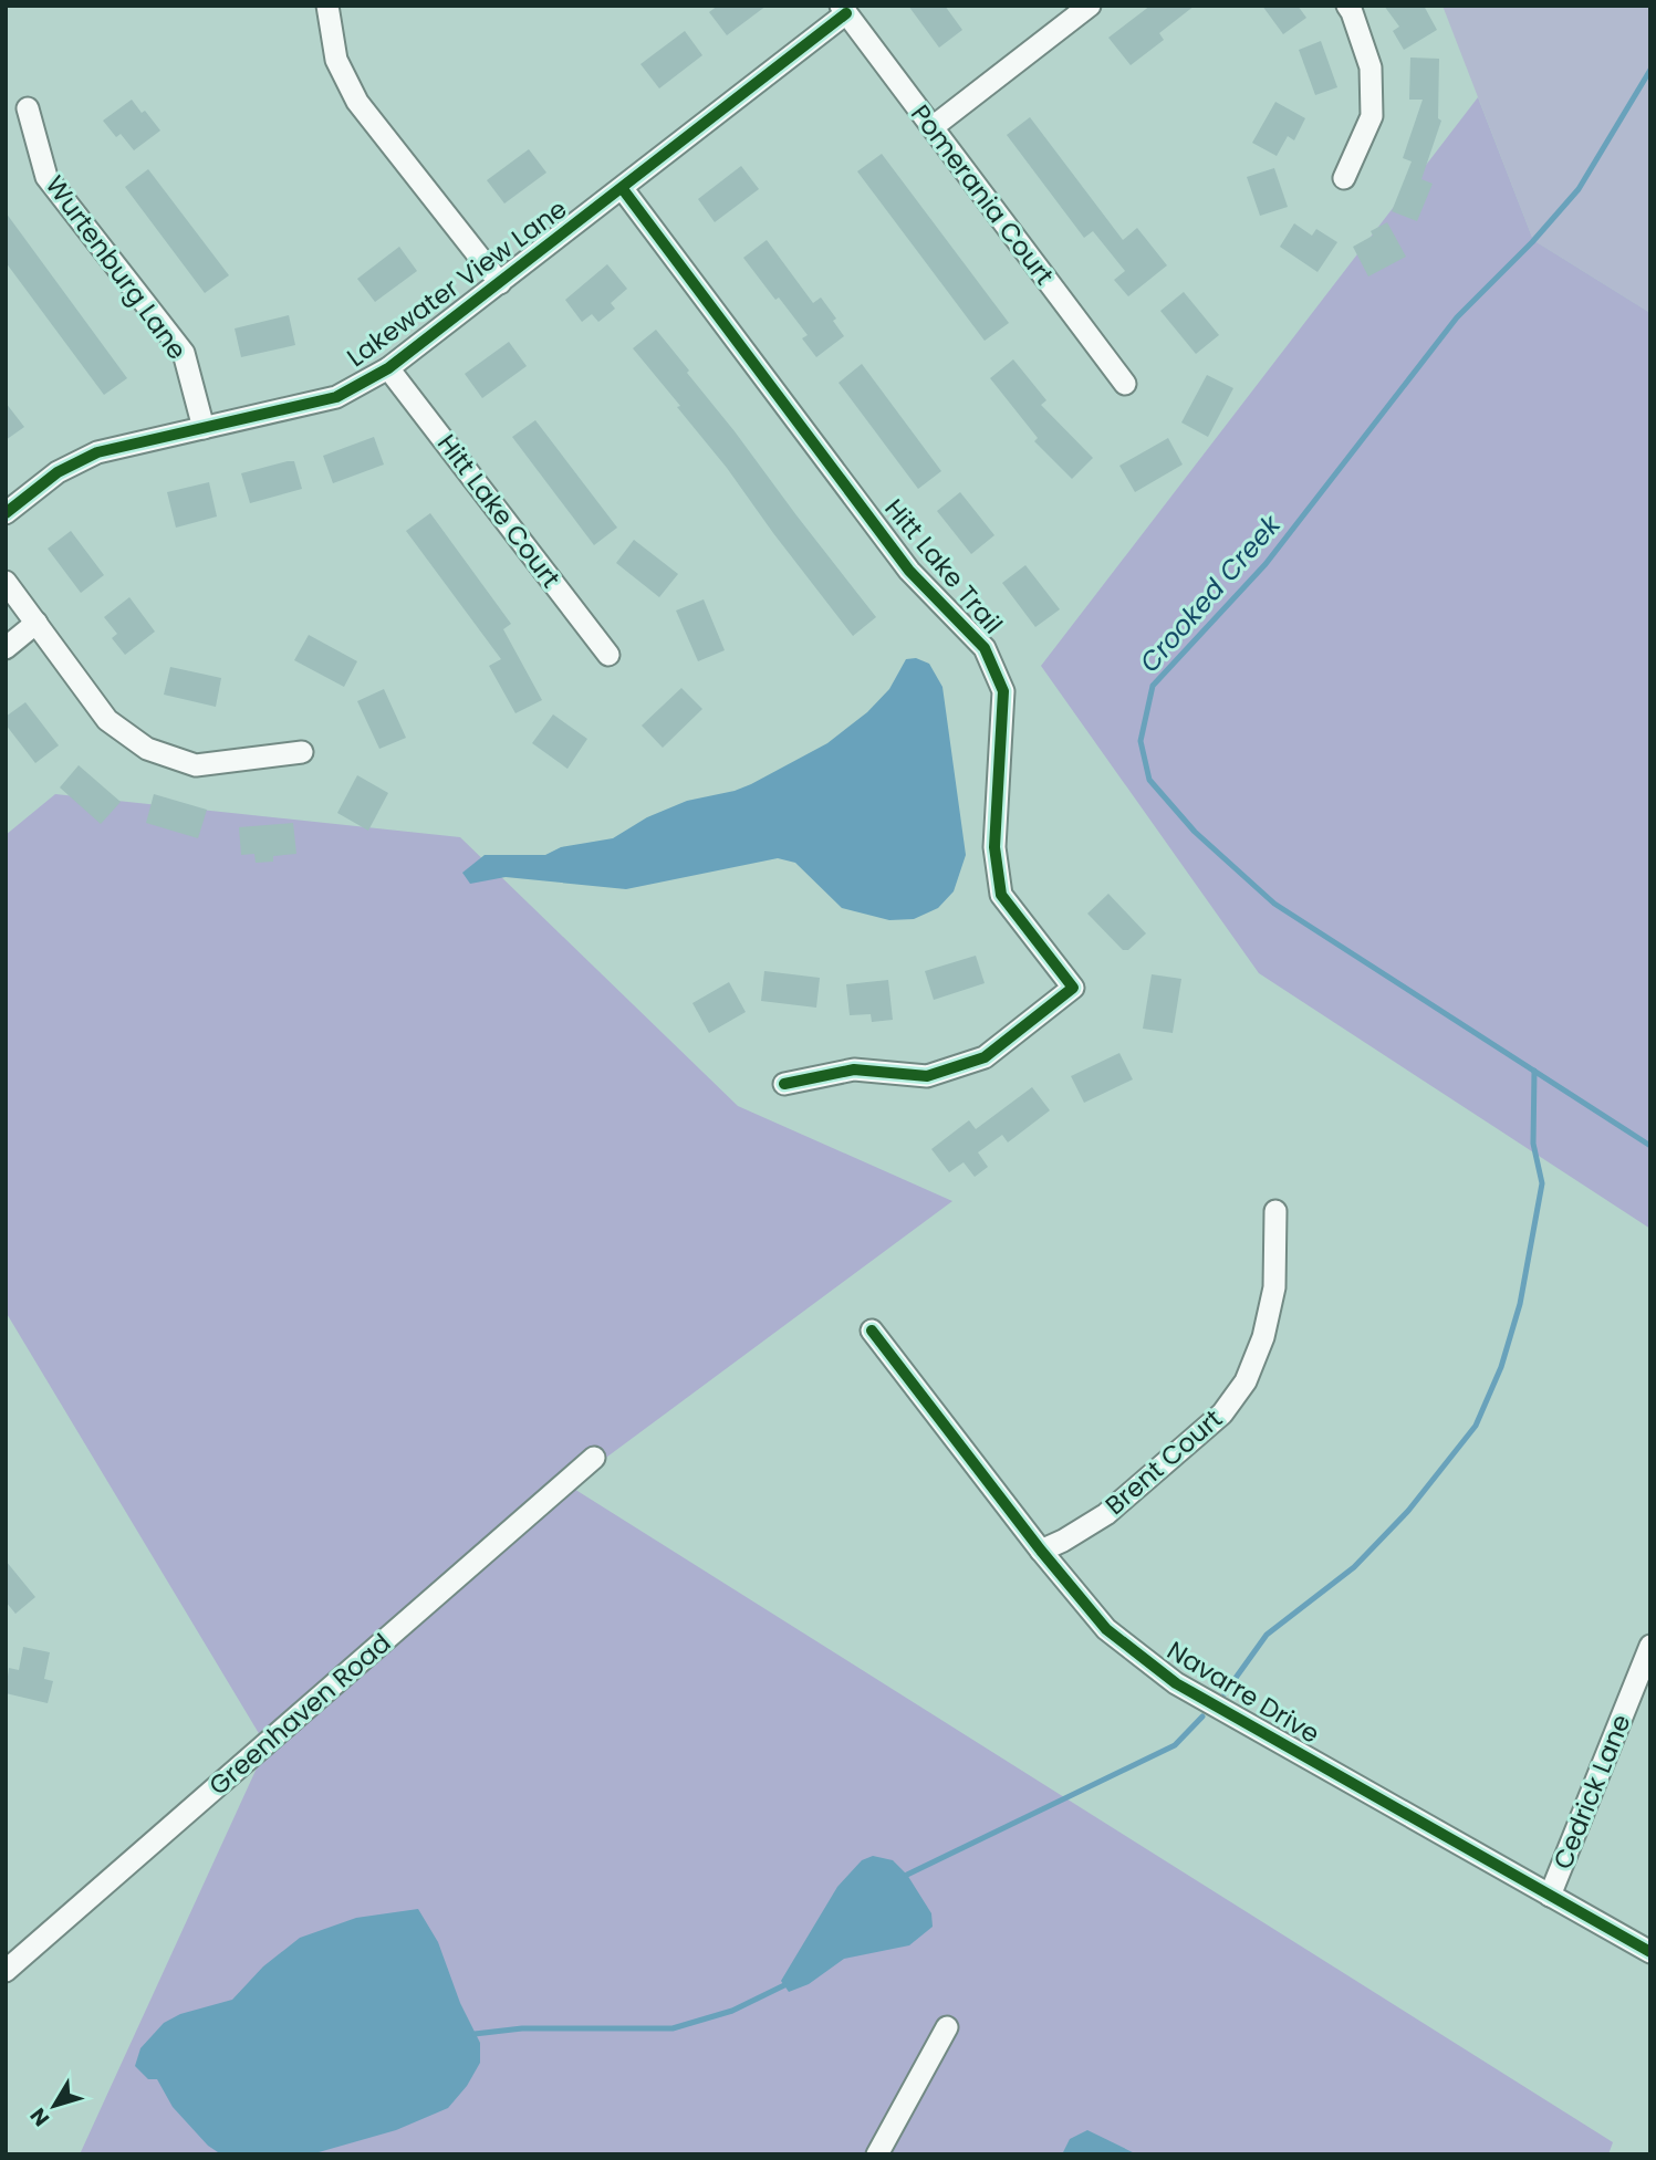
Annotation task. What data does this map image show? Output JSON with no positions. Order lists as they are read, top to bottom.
{
  "streets": {
    "street": [
      "Pomerania Court",
      "Wurtenburg Lane",
      "Lakewater View Lane",
      "Hitt Lake Court",
      "Hitt Lake Trail",
      "Brent Court",
      "Navarre Drive",
      "Greenhaven Road",
      "Cedrick Lane"
    ]
  },
  "crossings": [
    ["Pomerania Court", "Lakewater View Lane"],
    ["Wurtenburg Lane", "Lakewater View Lane"],
    ["Lakewater View Lane", "Hitt Lake Court"],
    ["Lakewater View Lane", "Hitt Lake Trail"],
    ["Brent Court", "Navarre Drive"],
    ["Navarre Drive", "Cedrick Lane"]
  ],
  "water": ["Crooked Creek"],
  "north": "bottom left"
}
